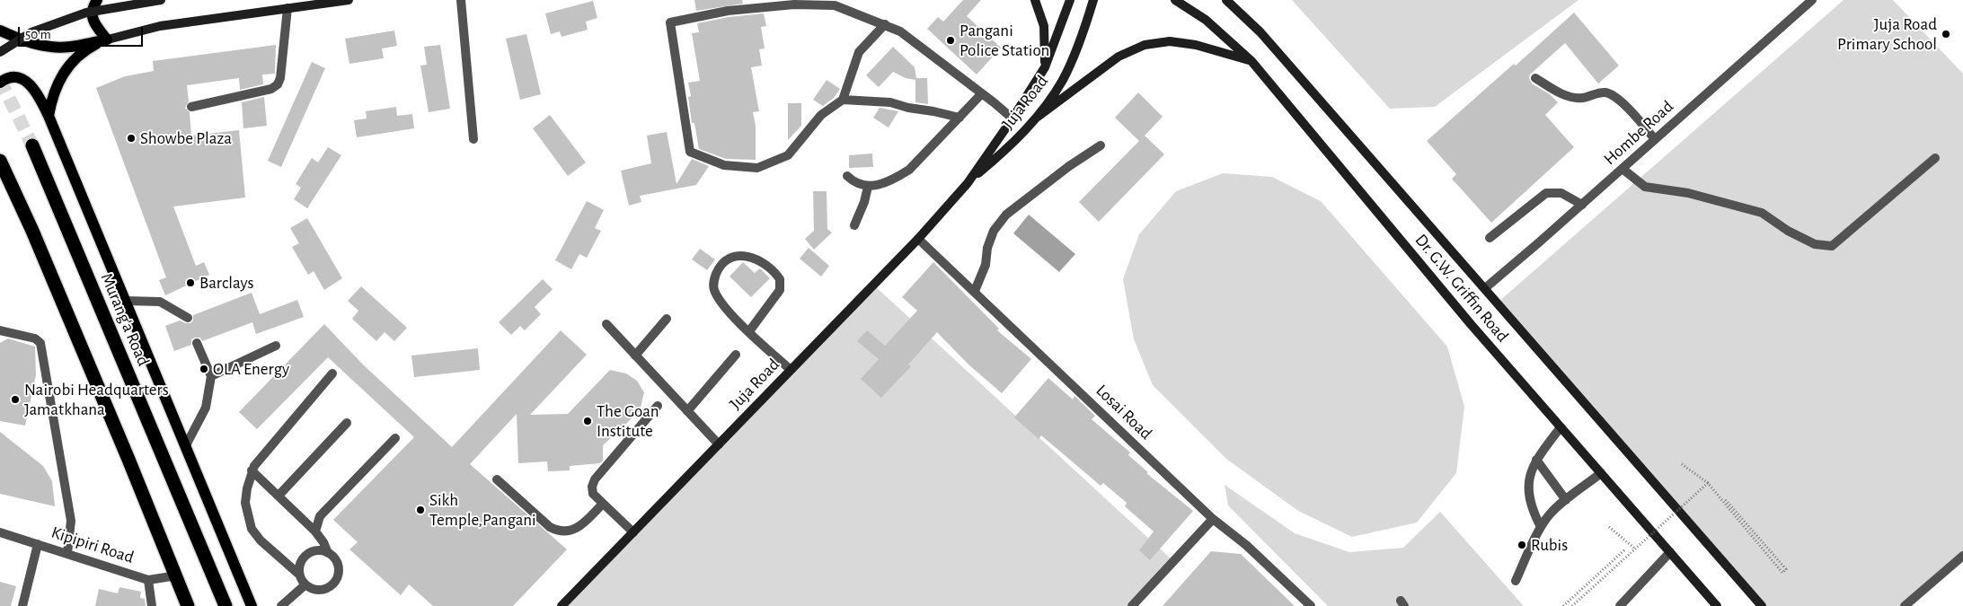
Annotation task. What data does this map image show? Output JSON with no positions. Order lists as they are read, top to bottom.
{
  "streets": {
    "highway": ["Murang'a Road"],
    "main road": ["Juja Road", "Dr. G.W. Griffin Road"],
    "street": ["Hombe Road", "Losai Road", "Kipipiri Road"]
  },
  "crossings": [
    ["Juja Road", "Losai Road"],
    ["Hombe Road", "Dr. G.W. Griffin Road"]
  ],
  "places": [
    "Juja Road Primary School",
    "Pangani Police Station",
    "Showbe Plaza",
    "Barclays",
    "OLA Energy",
    "Nairobi Headquarters Jamatkhana",
    "The Goan Institute",
    "Sikh Temple,Pangani",
    "Rubis"
  ],
  "scale_bar": "50 m"
}
